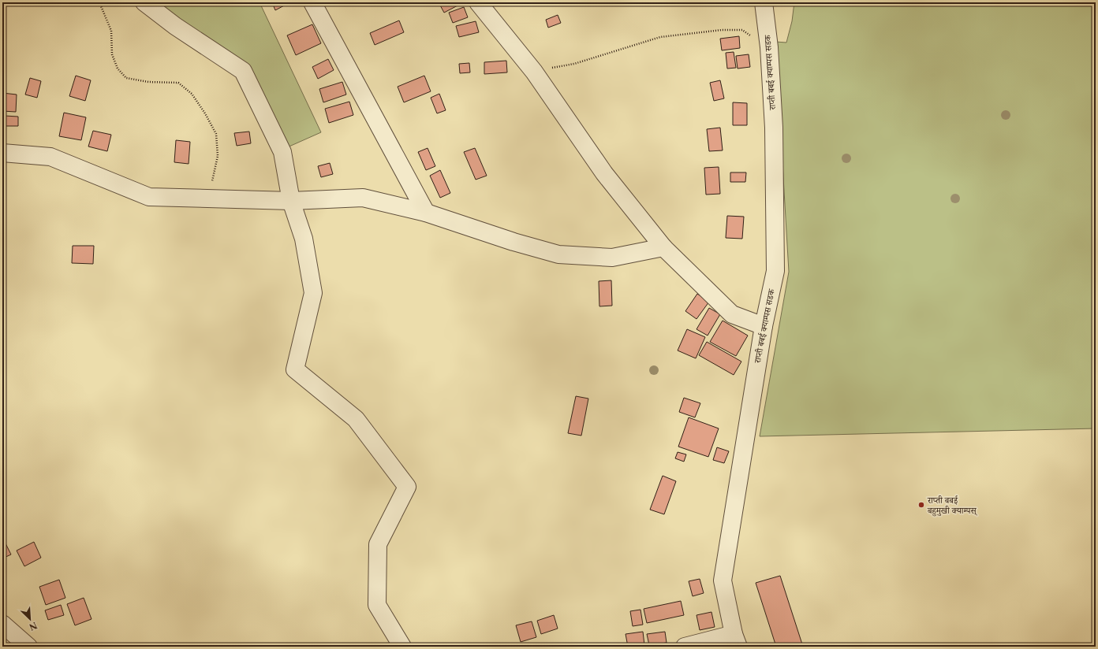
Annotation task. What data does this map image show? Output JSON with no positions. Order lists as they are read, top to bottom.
{
  "streets": {
    "street": ["राप्ती बबई क्याम्पस सडक"]
  },
  "places": ["राप्ती बबई बहुमुखी क्याम्पस्"],
  "north": "bottom right"
}
